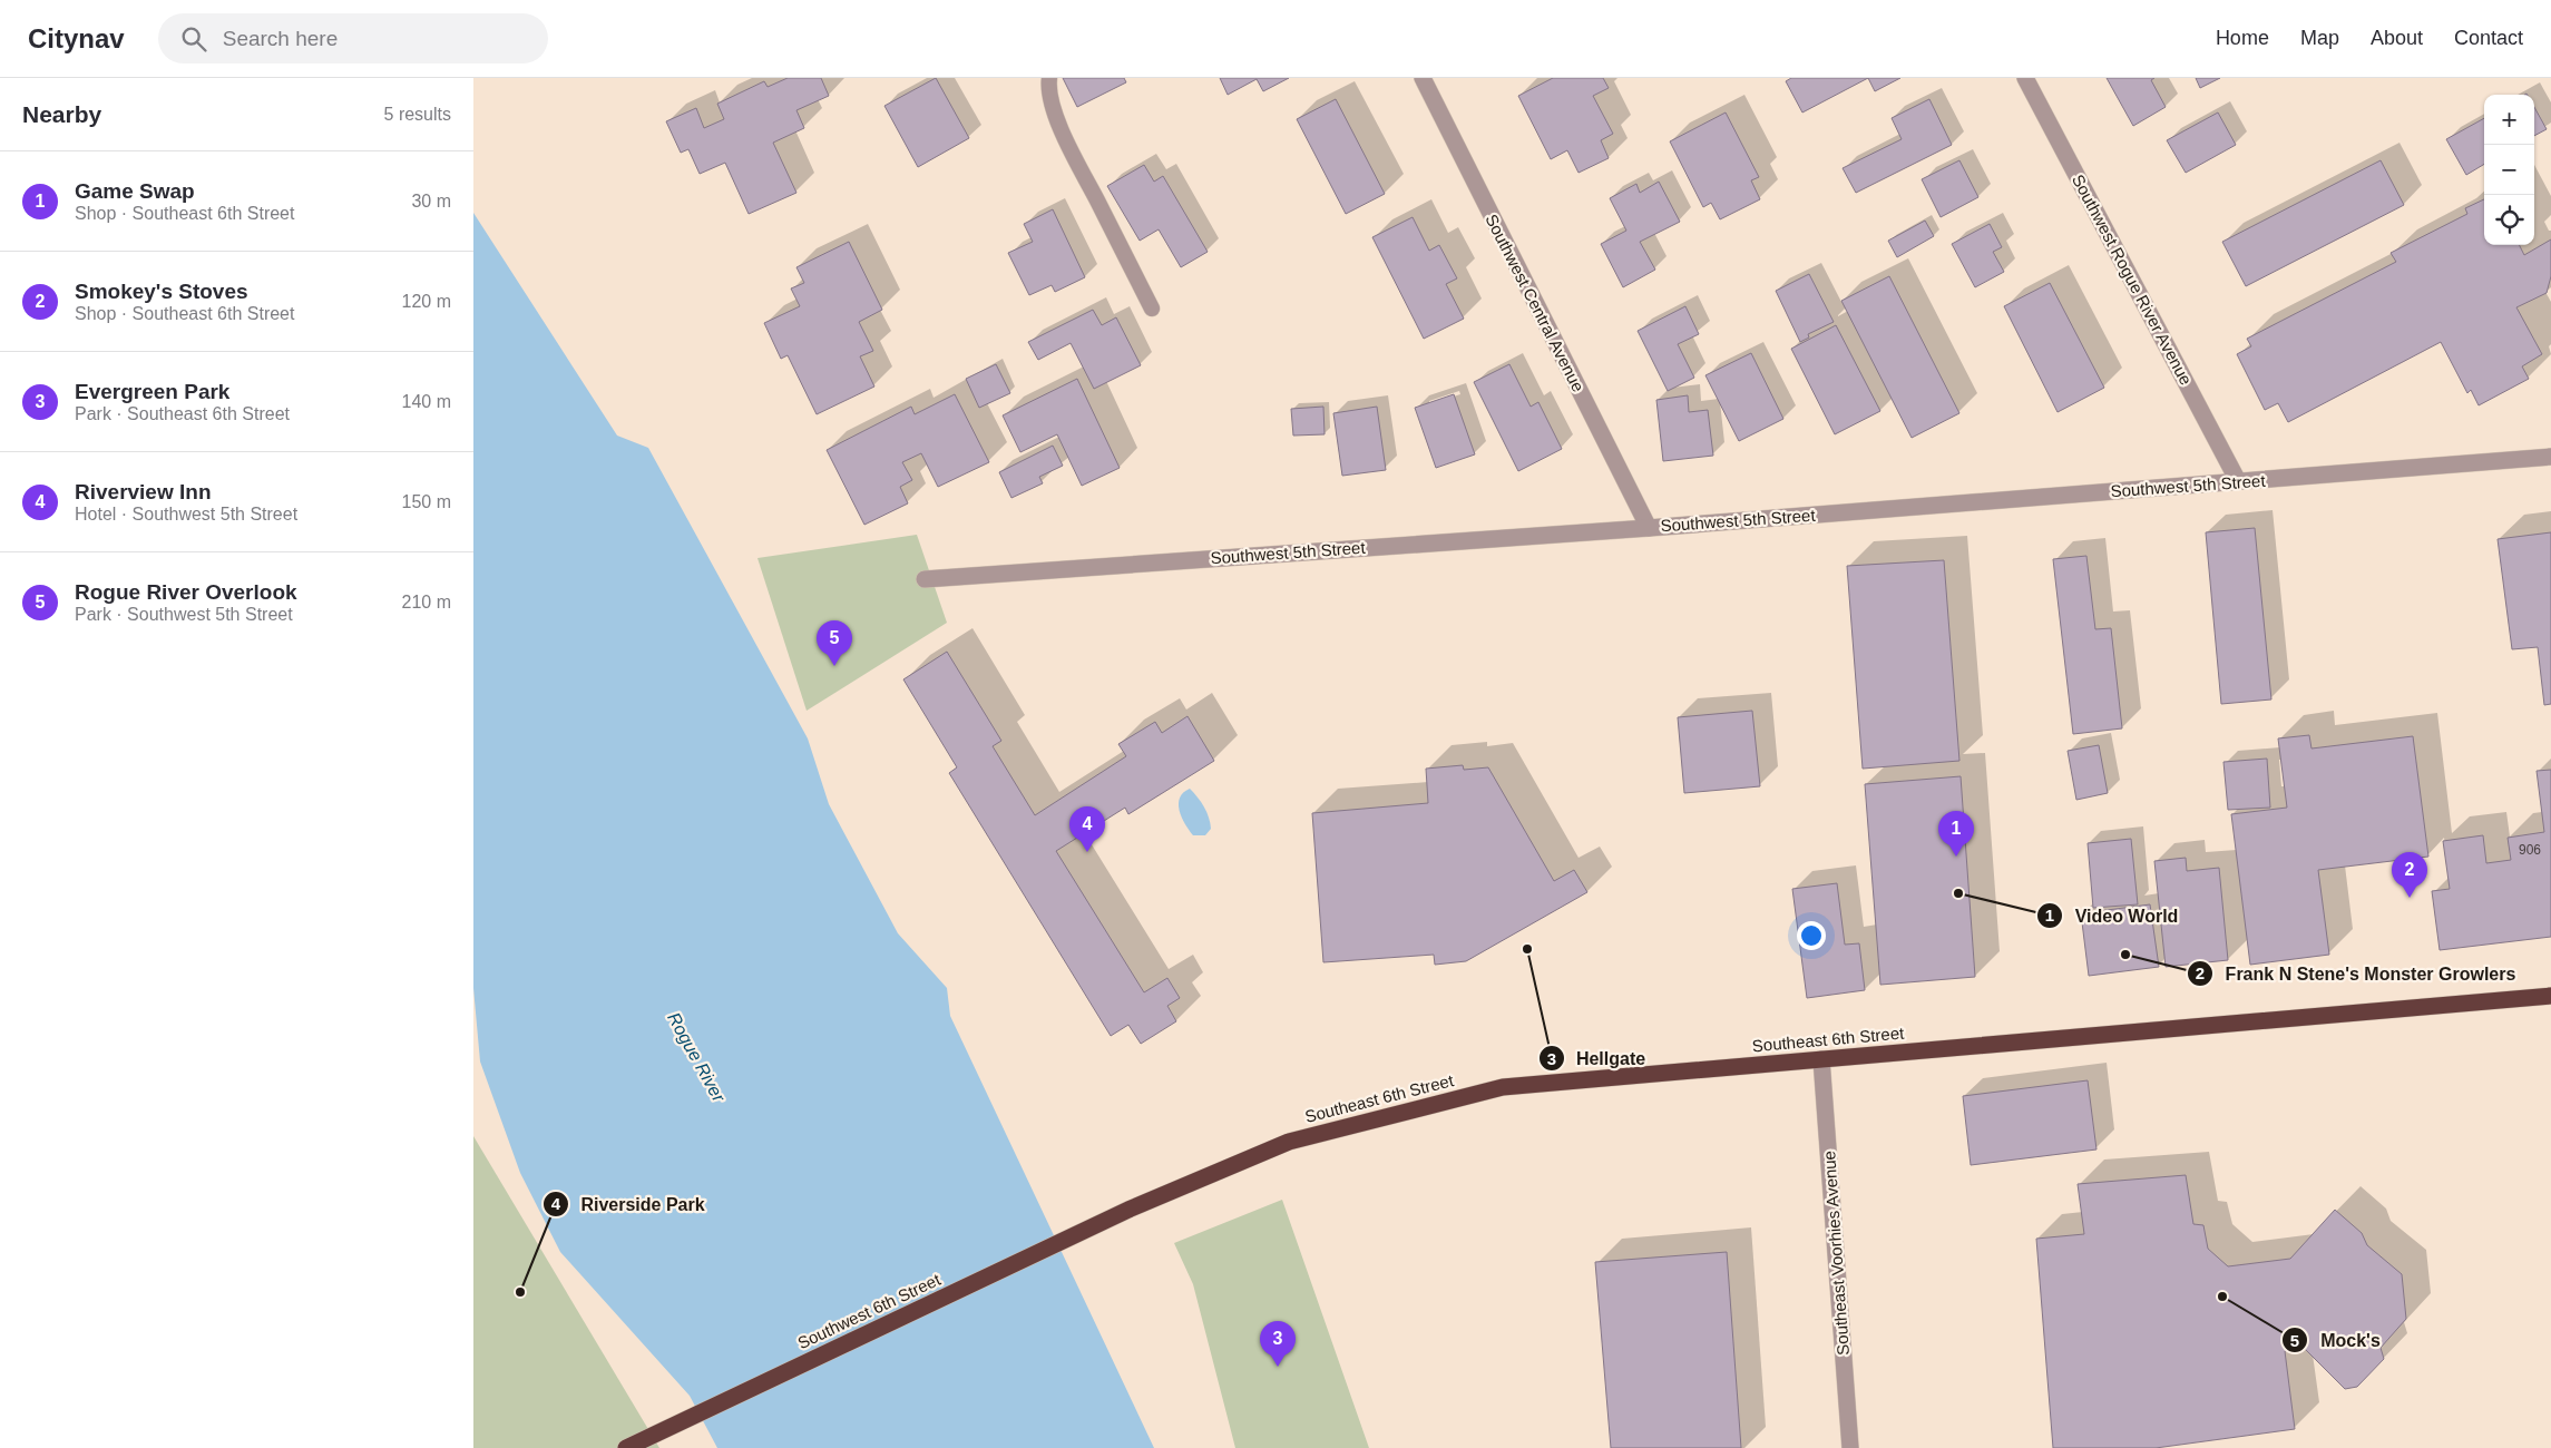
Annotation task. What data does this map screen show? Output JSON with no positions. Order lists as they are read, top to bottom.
{
  "streets": {
    "highway": ["Southeast 6th Street", "Southwest 6th Street"],
    "street": [
      "Southwest Rogue River Avenue",
      "Southwest Central Avenue",
      "Southwest 5th Street",
      "Southeast Voorhies Avenue"
    ]
  },
  "crossings": [
    ["Southwest Rogue River Avenue", "Southwest 5th Street"],
    ["Southwest Central Avenue", "Southwest 5th Street"],
    ["Southeast 6th Street", "Southeast Voorhies Avenue"],
    ["Southeast 6th Street", "Southwest 6th Street"]
  ],
  "water": ["Rogue River"],
  "places": [
    "Video World",
    "Hellgate",
    "Frank N Stene's Monster Growlers",
    "Riverside Park",
    "Mock's"
  ],
  "house_numbers": ["906"],
  "page": {
    "header": "Citynav",
    "search": "Search here",
    "nav": [
      "Home",
      "Map",
      "About",
      "Contact"
    ],
    "heading": ["Nearby", "5 results"],
    "map_buttons": ["+", "−"],
    "list": [
      {
        "mark": "1",
        "name": "Game Swap",
        "note": "Shop · Southeast 6th Street",
        "value": "30 m"
      },
      {
        "mark": "2",
        "name": "Smokey's Stoves",
        "note": "Shop · Southeast 6th Street",
        "value": "120 m"
      },
      {
        "mark": "3",
        "name": "Evergreen Park",
        "note": "Park · Southeast 6th Street",
        "value": "140 m"
      },
      {
        "mark": "4",
        "name": "Riverview Inn",
        "note": "Hotel · Southwest 5th Street",
        "value": "150 m"
      },
      {
        "mark": "5",
        "name": "Rogue River Overlook",
        "note": "Park · Southwest 5th Street",
        "value": "210 m"
      }
    ],
    "pins": [
      "5",
      "4",
      "1",
      "2",
      "3"
    ]
  }
}
